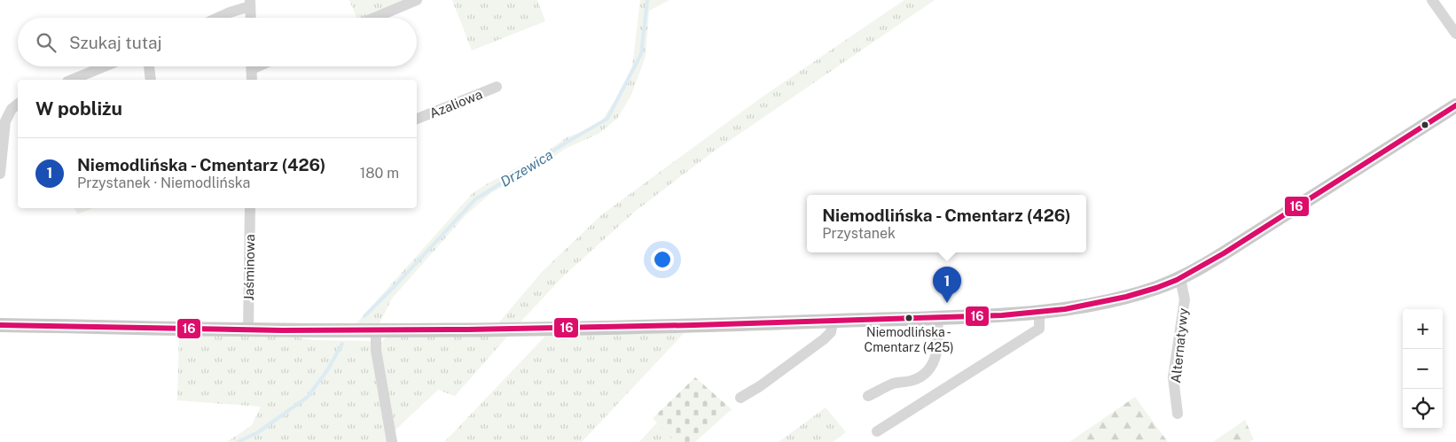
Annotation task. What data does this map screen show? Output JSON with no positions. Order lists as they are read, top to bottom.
{
  "streets": {
    "street": ["Azaliowa", "Jaśminowa", "Alternatywy"]
  },
  "water": ["Drzewica"],
  "places": ["Niemodlińska - Cmentarz (425)"],
  "lines": ["transit line 16"],
  "page": {
    "search": "Szukaj tutaj",
    "heading": "W pobliżu",
    "list": [
      {
        "mark": "1",
        "name": "Niemodlińska - Cmentarz (426)",
        "note": "Przystanek · Niemodlińska",
        "value": "180 m"
      }
    ],
    "popup": ["Niemodlińska - Cmentarz (426)", "Przystanek"],
    "pins": "1",
    "map_buttons": ["+", "−"]
  }
}
